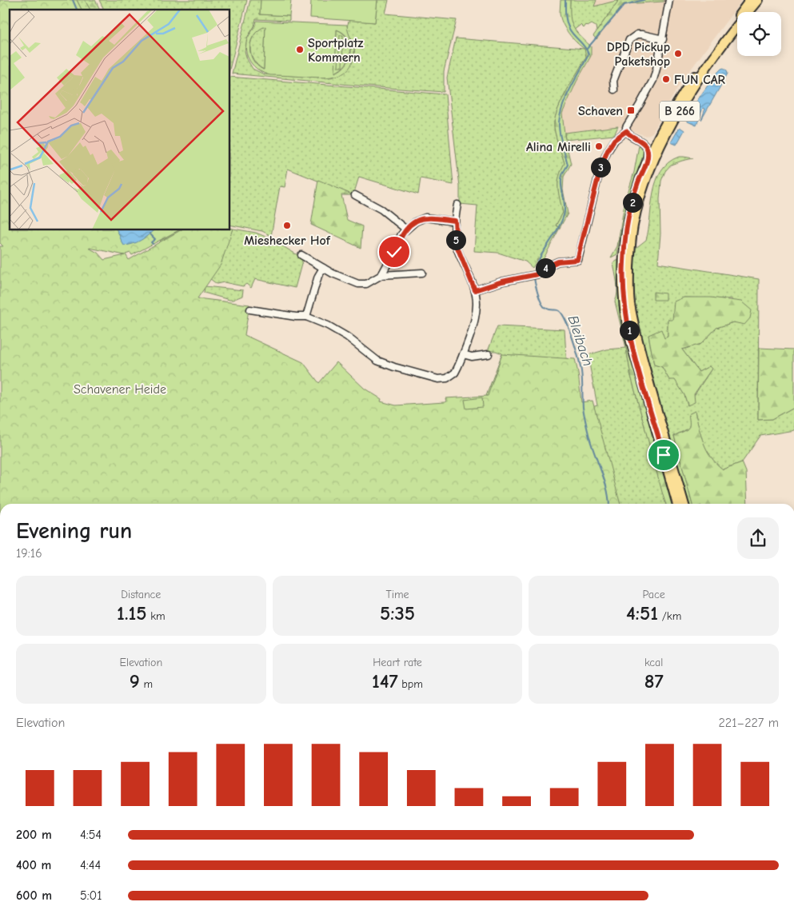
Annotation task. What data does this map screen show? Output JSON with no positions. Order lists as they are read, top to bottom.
{
  "streets": {
    "main road": ["B 266"]
  },
  "water": ["Bleibach"],
  "parks": ["Schavener Heide"],
  "places": {
    "other": [
      "Sportplatz Kommern",
      "DPD Pickup Paketshop",
      "FUN CAR",
      "Alina Mirelli",
      "Mieshecker Hof"
    ],
    "transit": ["Schaven"]
  },
  "page": {
    "pins": [
      "3",
      "2",
      "5",
      "4",
      "1"
    ],
    "heading": ["Evening run", "19:16"],
    "stats": [
      ["Distance", "1.15 km"],
      ["Time", "5:35"],
      ["Pace", "4:51 /km"],
      ["Elevation", "9 m"],
      ["Heart rate", "147 bpm"],
      ["kcal", "87"]
    ],
    "chart": ["Elevation", "221–227 m"],
    "list": [
      {
        "name": "200 m",
        "note": "4:54"
      },
      {
        "name": "400 m",
        "note": "4:44"
      },
      {
        "name": "600 m",
        "note": "5:01"
      }
    ]
  }
}
